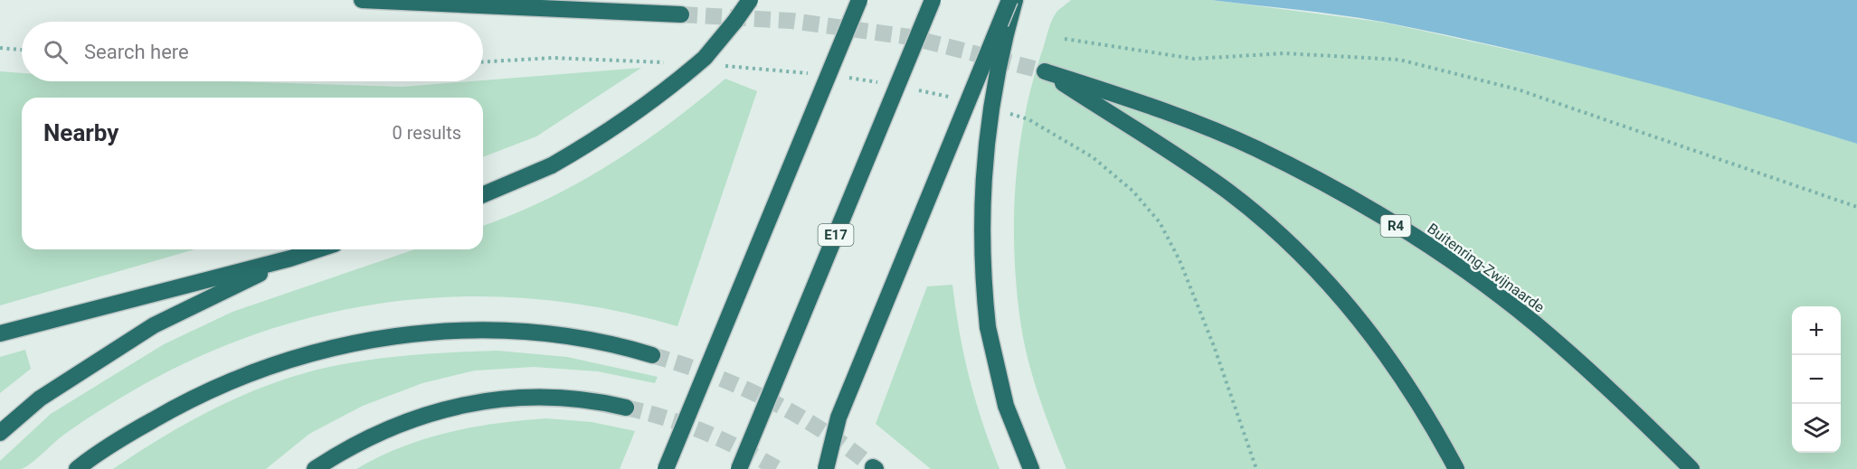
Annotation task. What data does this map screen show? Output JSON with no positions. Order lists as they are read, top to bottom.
{
  "streets": {
    "highway": ["R4", "E17", "Buitenring-Zwijnaarde"]
  },
  "page": {
    "search": "Search here",
    "heading": ["Nearby", "0 results"],
    "map_buttons": ["+", "−"]
  }
}
